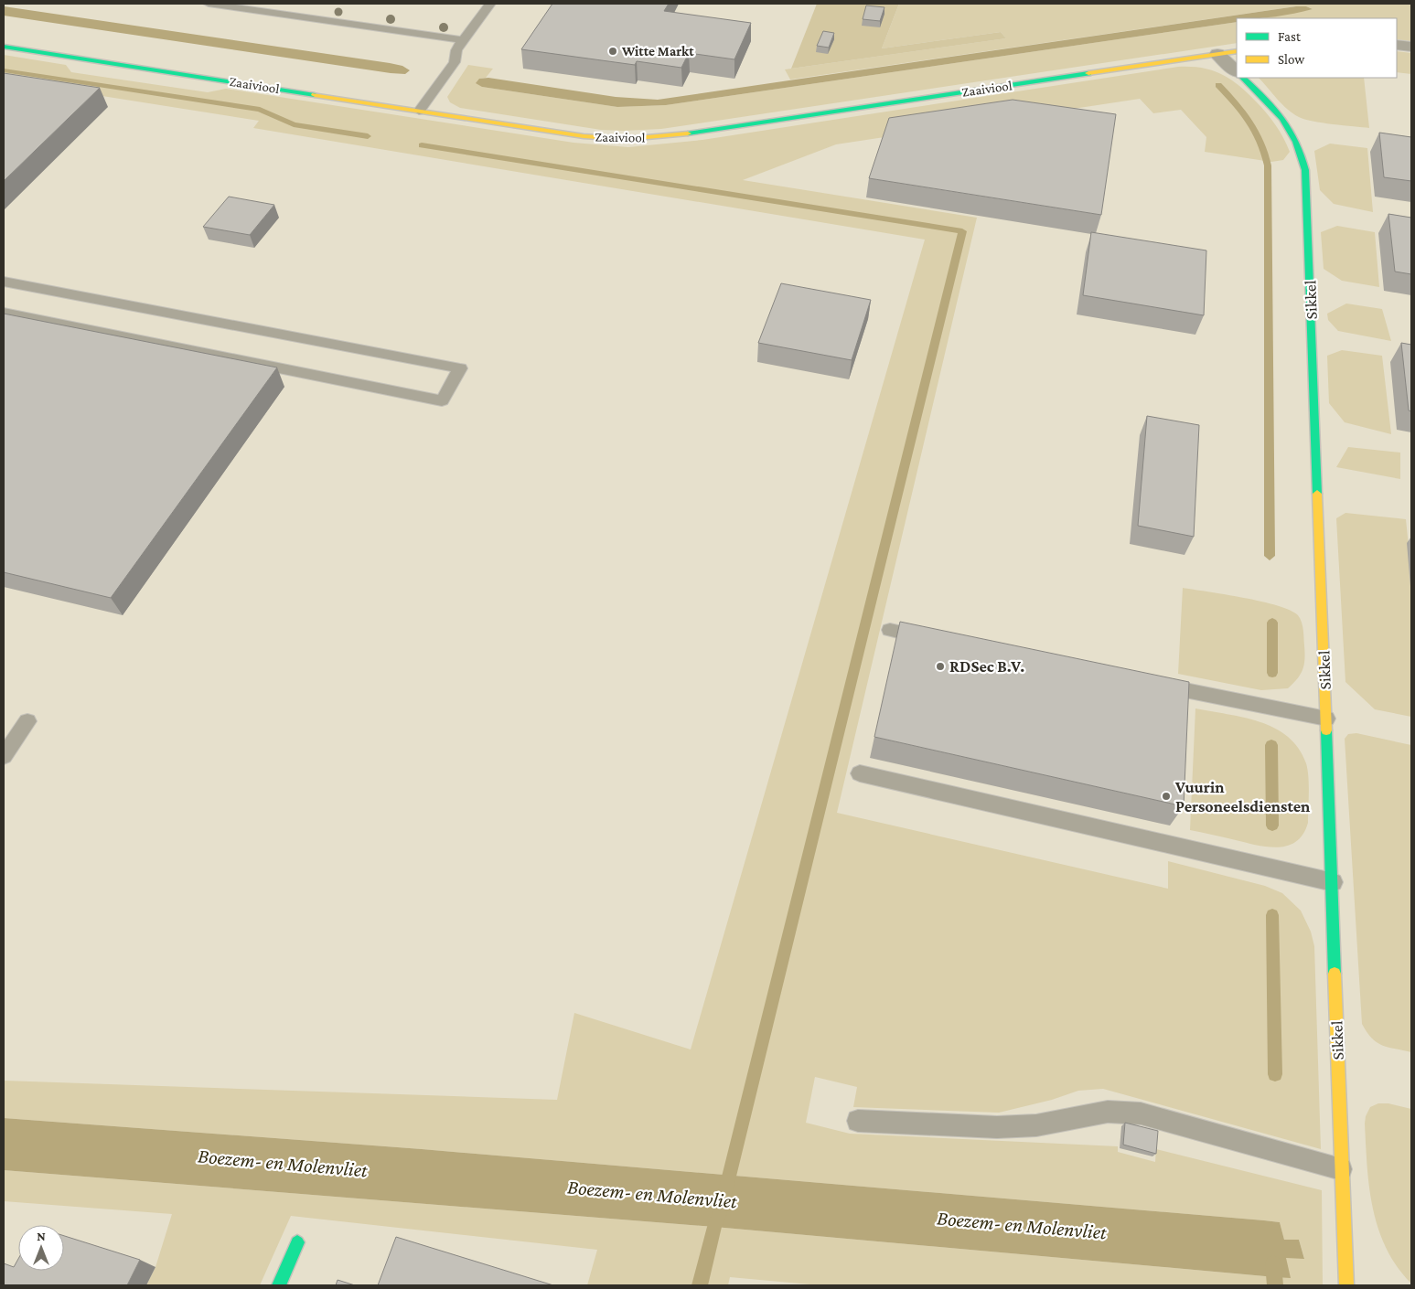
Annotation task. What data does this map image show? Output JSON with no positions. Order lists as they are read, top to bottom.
{
  "streets": {
    "street": ["Zaaiviool", "Sikkel"]
  },
  "water": ["Boezem- en Molenvliet"],
  "places": ["Witte Markt", "RDSec B.V.", "Vuurin Personeelsdiensten"],
  "legend": ["Fast", "Slow"],
  "north": "top"
}
